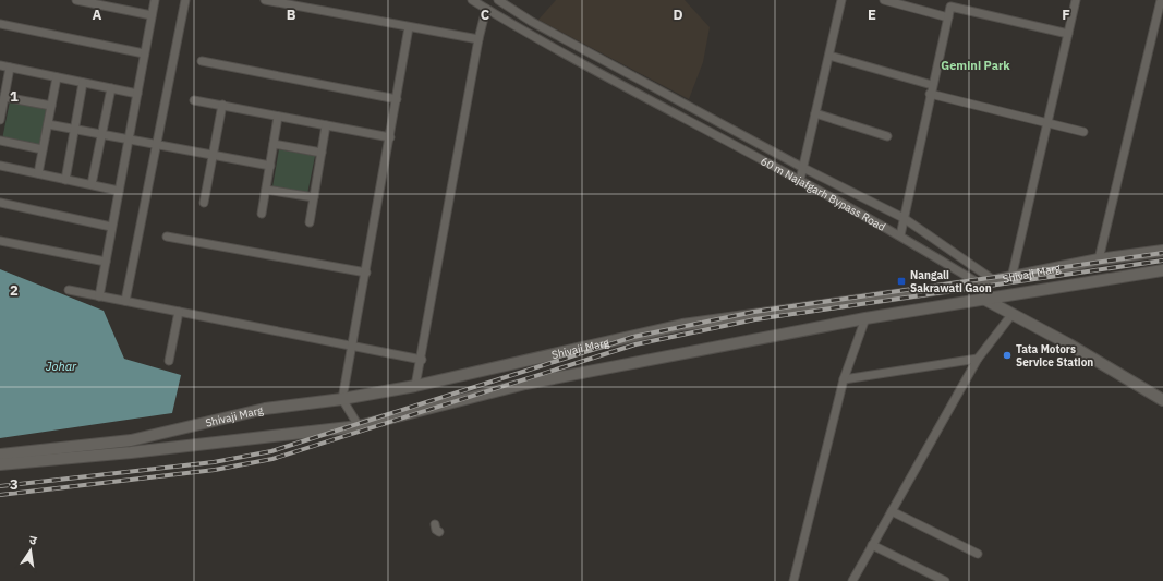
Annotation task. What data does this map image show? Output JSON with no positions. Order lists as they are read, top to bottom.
{
  "streets": {
    "main road": ["Shivaji Marg"],
    "street": ["60 m Najafgarh Bypass Road"]
  },
  "crossings": [
    ["60 m Najafgarh Bypass Road", "Shivaji Marg"]
  ],
  "districts": ["Gemini Park"],
  "water": ["Johar"],
  "places": {
    "transit": ["Nangali Sakrawati Gaon"],
    "other": ["Tata Motors Service Station"]
  },
  "north": "top",
  "grid": {
    "columns": [
      "A",
      "B",
      "C",
      "D",
      "E",
      "F"
    ],
    "rows": ["1", "2", "3"]
  }
}
